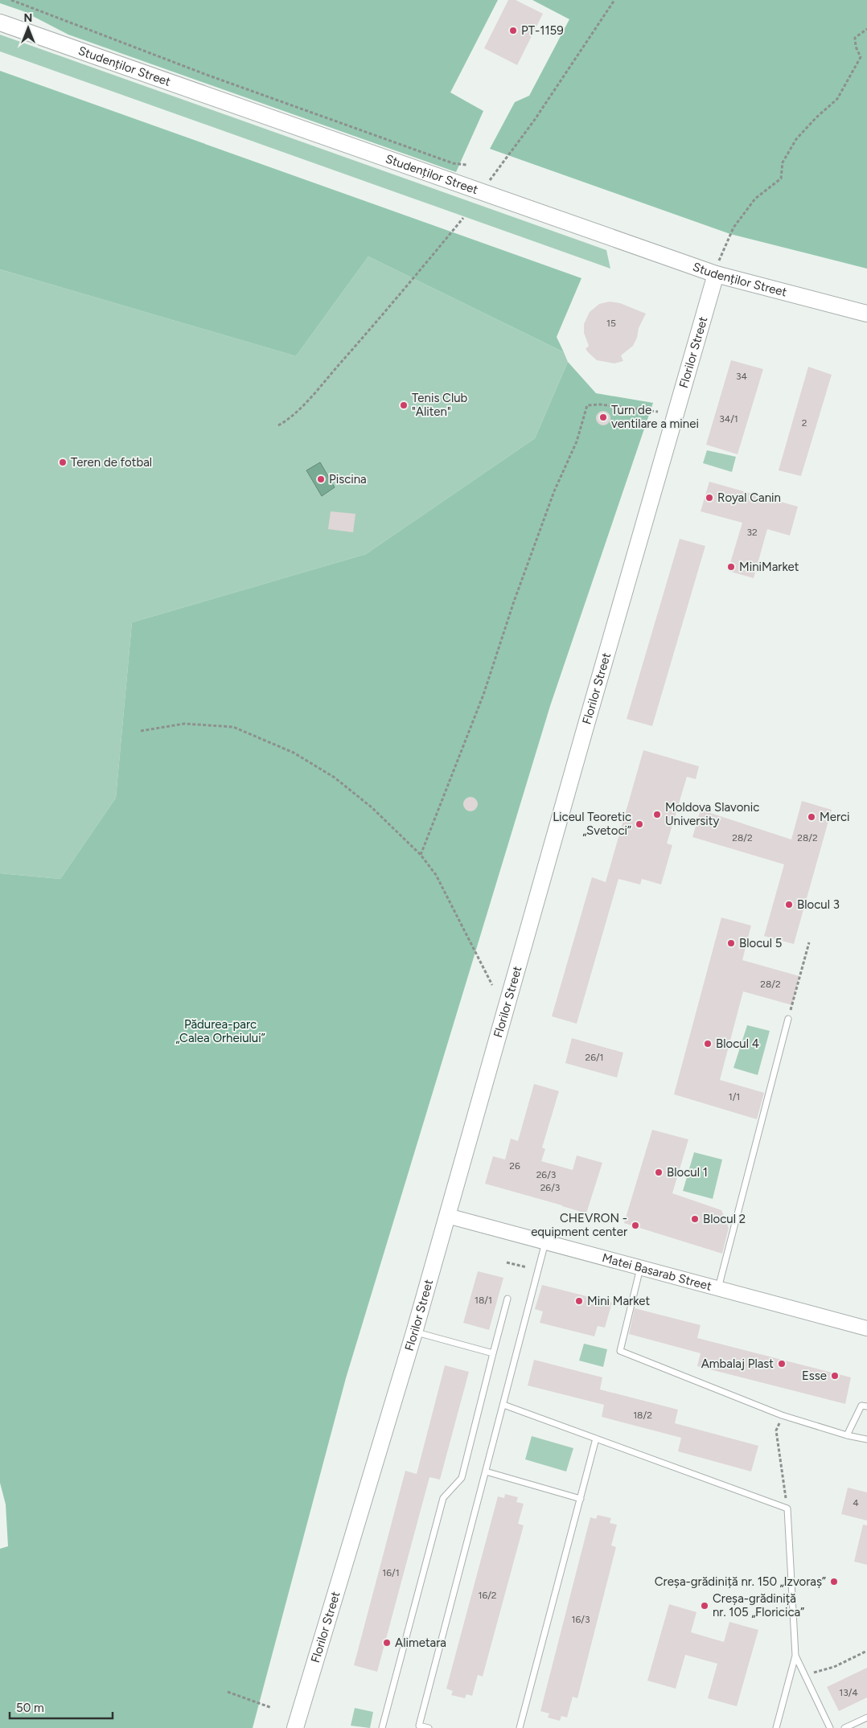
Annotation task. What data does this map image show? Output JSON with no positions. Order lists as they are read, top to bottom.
{
  "streets": {
    "main road": ["Studenților Street", "Florilor Street"],
    "street": ["Matei Basarab Street"]
  },
  "crossings": [
    ["Studenților Street", "Florilor Street"],
    ["Florilor Street", "Matei Basarab Street"]
  ],
  "parks": ["Pădurea-parc „Calea Orheiului”"],
  "places": [
    "PT-1159",
    "Tenis Club \"Aliten\"",
    "Turn de ventilare a minei",
    "Teren de fotbal",
    "Piscina",
    "Royal Canin",
    "MiniMarket",
    "Moldova Slavonic University",
    "Merci",
    "Liceul Teoretic „Svetoci”",
    "Blocul 3",
    "Blocul 5",
    "Blocul 4",
    "Blocul 1",
    "Blocul 2",
    "CHEVRON - equipment center",
    "Mini Market",
    "Ambalaj Plast",
    "Esse",
    "Creșa-grădiniță nr. 150 „Izvoraș”",
    "Creșa-grădiniță nr. 105 „Floricica”",
    "Alimetara"
  ],
  "house_numbers": [
    "15",
    "34",
    "34/1",
    "2",
    "32",
    "28/2",
    "28/2",
    "28/2",
    "26/1",
    "1/1",
    "26",
    "26/3",
    "26/3",
    "18/1",
    "18/2",
    "4",
    "16/1",
    "16/2",
    "16/3",
    "13/4"
  ],
  "scale_bar": "50 m",
  "north": "top"
}
